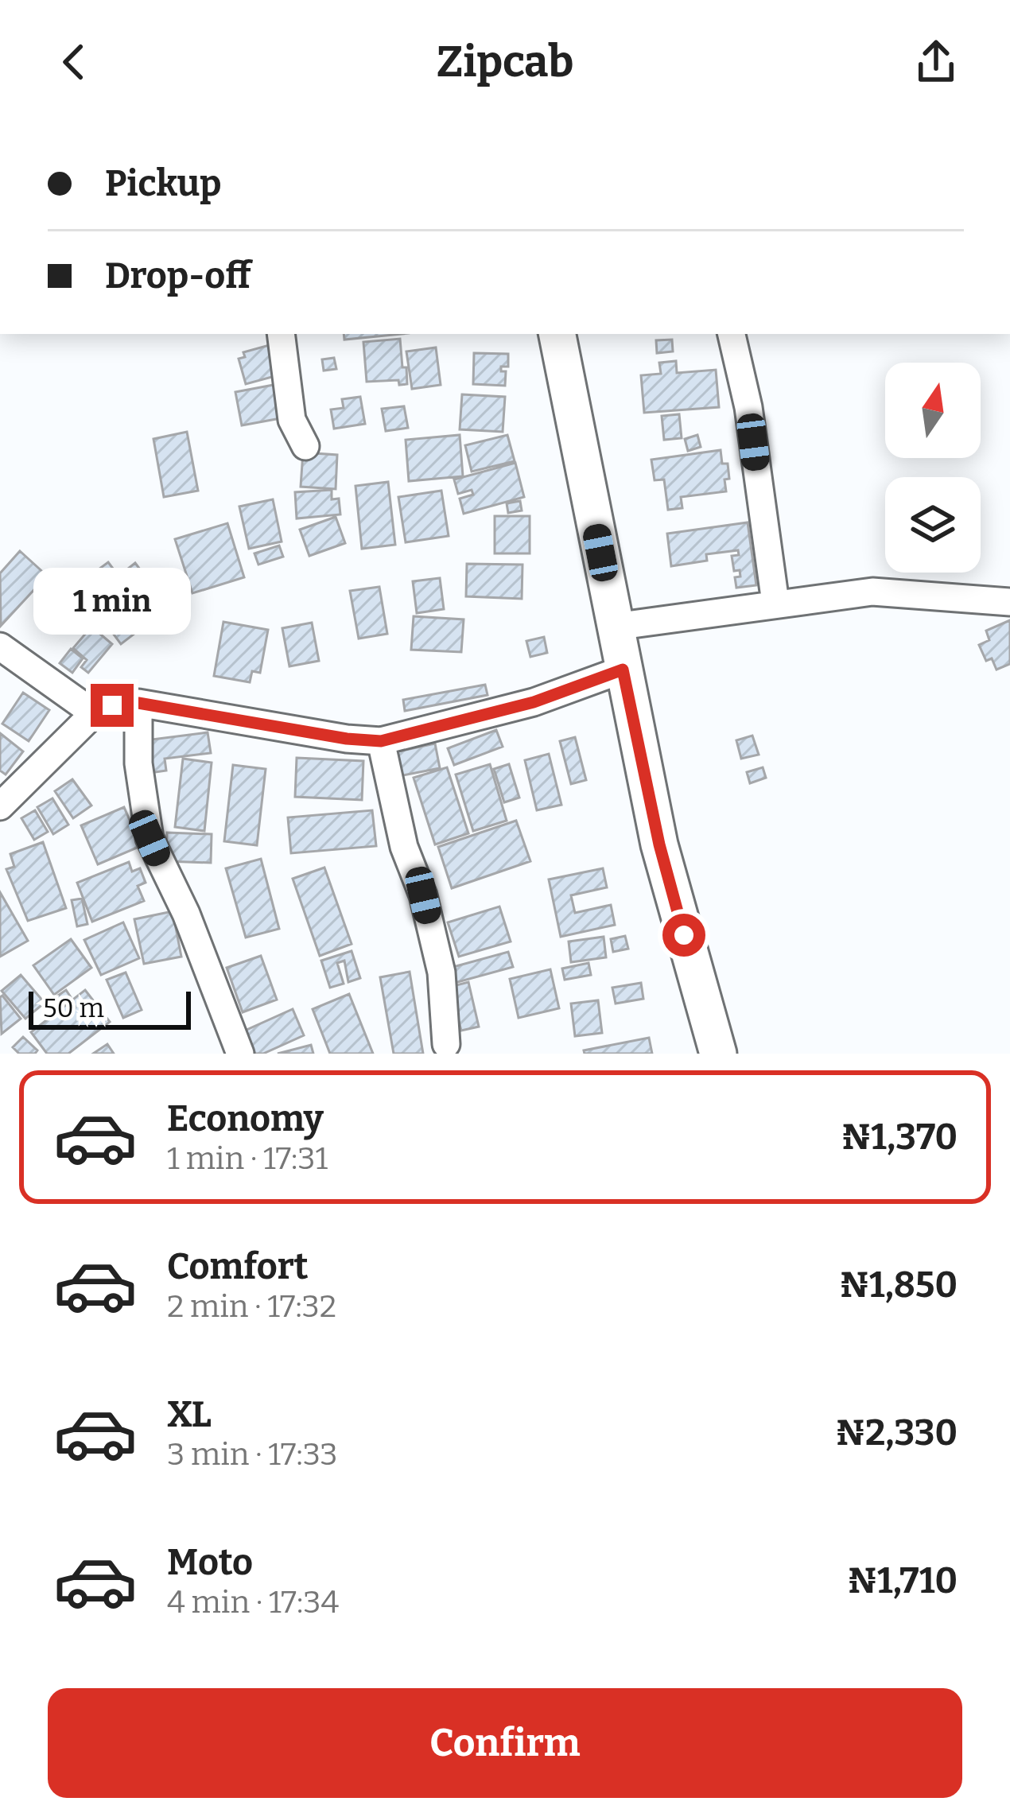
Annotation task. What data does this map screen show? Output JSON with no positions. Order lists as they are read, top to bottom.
{
  "scale_bar": "50 m",
  "north": "top",
  "page": {
    "header": "Zipcab",
    "banner": ["Pickup", "Drop-off"],
    "bubble": "1 min",
    "scale": "50 m",
    "list": [
      {
        "name": "Economy",
        "note": "1 min · 17:31",
        "value": "₦1,370"
      },
      {
        "name": "Comfort",
        "note": "2 min · 17:32",
        "value": "₦1,850"
      },
      {
        "name": "XL",
        "note": "3 min · 17:33",
        "value": "₦2,330"
      },
      {
        "name": "Moto",
        "note": "4 min · 17:34",
        "value": "₦1,710"
      }
    ],
    "buttons": "Confirm"
  }
}
